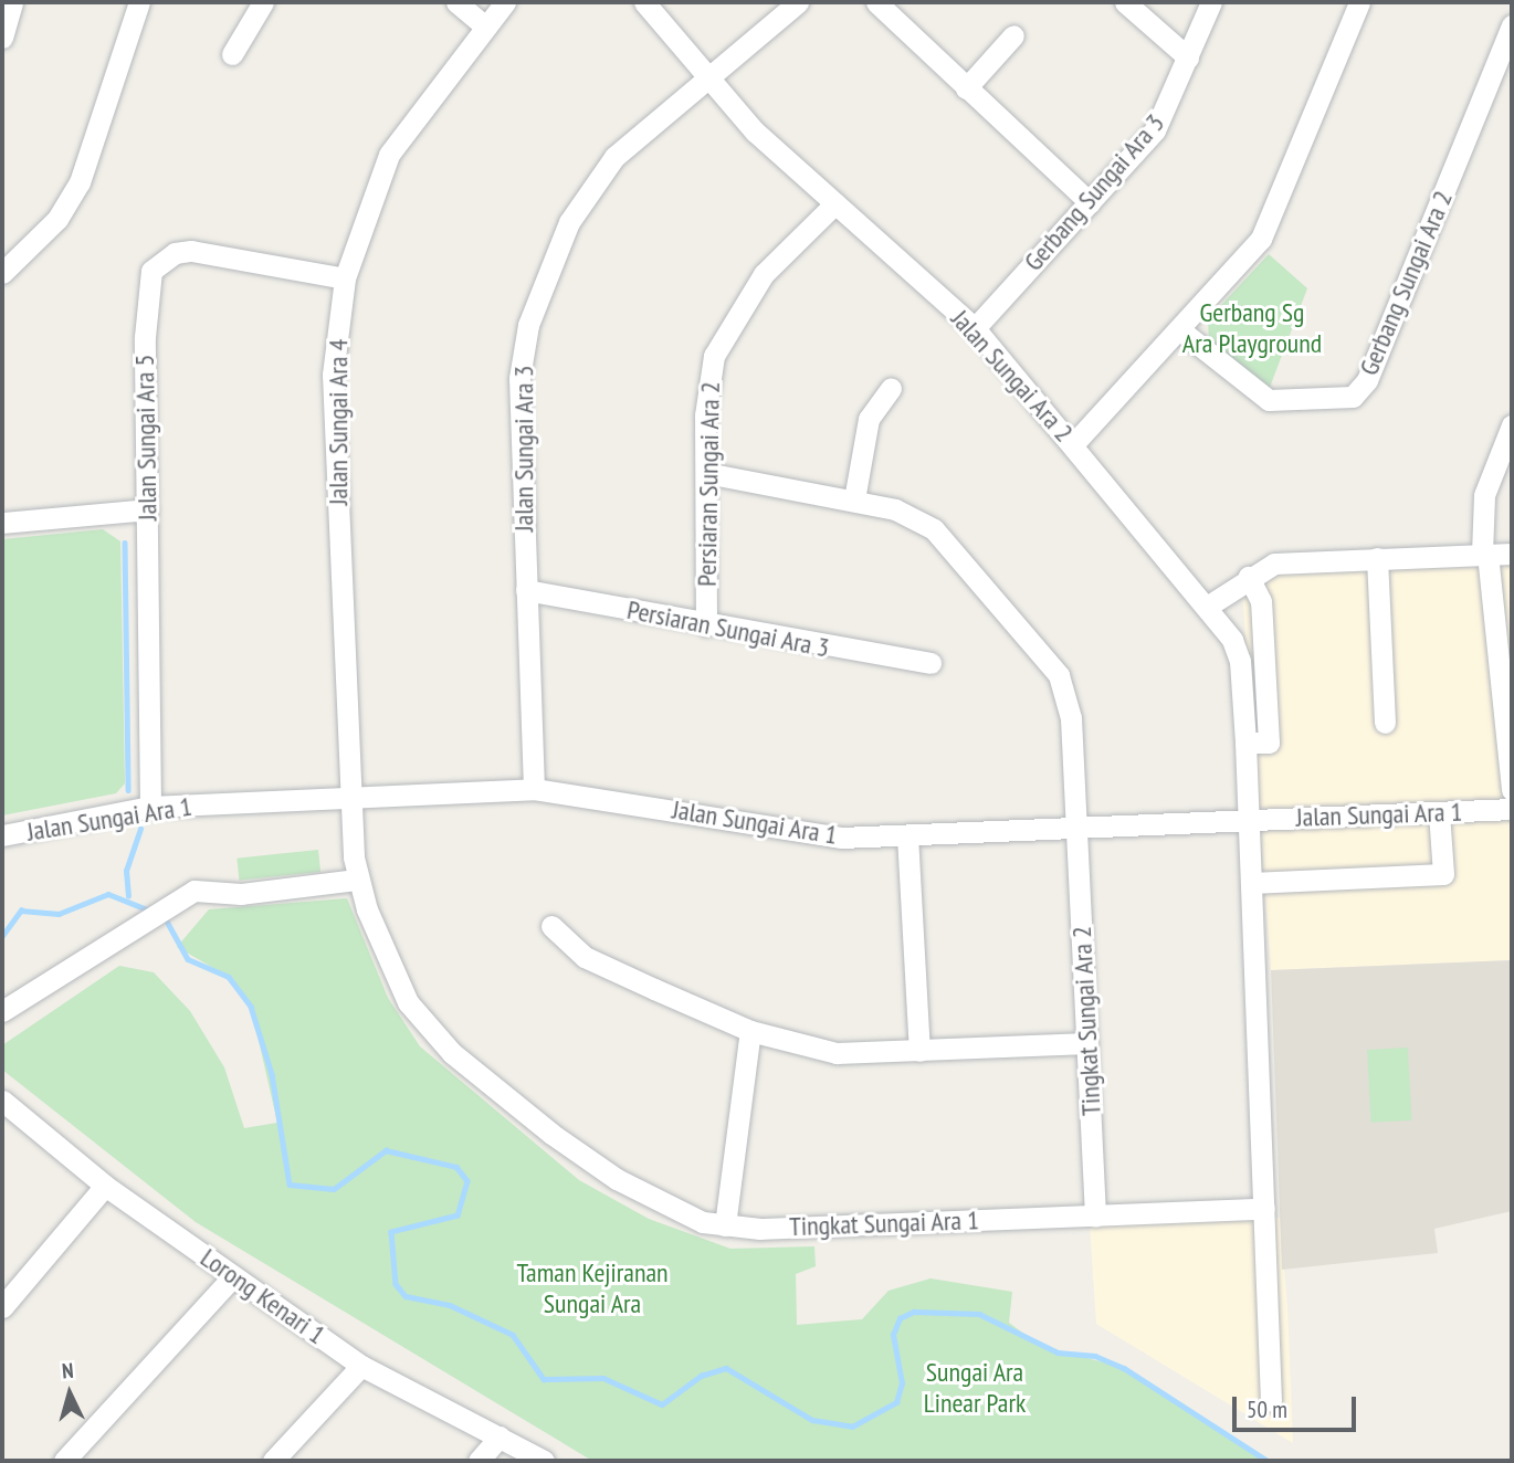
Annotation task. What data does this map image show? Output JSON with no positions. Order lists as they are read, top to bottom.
{
  "streets": {
    "street": [
      "Gerbang Sungai Ara 3",
      "Gerbang Sungai Ara 2",
      "Jalan Sungai Ara 2",
      "Jalan Sungai Ara 4",
      "Jalan Sungai Ara 5",
      "Jalan Sungai Ara 3",
      "Persiaran Sungai Ara 2",
      "Persiaran Sungai Ara 3",
      "Jalan Sungai Ara 1",
      "Tingkat Sungai Ara 2",
      "Tingkat Sungai Ara 1",
      "Lorong Kenari 1"
    ]
  },
  "crossings": [
    ["Gerbang Sungai Ara 3", "Jalan Sungai Ara 2"],
    ["Jalan Sungai Ara 2", "Jalan Sungai Ara 3"],
    ["Jalan Sungai Ara 2", "Persiaran Sungai Ara 2"],
    ["Jalan Sungai Ara 2", "Jalan Sungai Ara 1"],
    ["Jalan Sungai Ara 4", "Jalan Sungai Ara 5"],
    ["Jalan Sungai Ara 4", "Jalan Sungai Ara 1"],
    ["Jalan Sungai Ara 4", "Tingkat Sungai Ara 1"],
    ["Jalan Sungai Ara 5", "Jalan Sungai Ara 1"],
    ["Jalan Sungai Ara 3", "Persiaran Sungai Ara 3"],
    ["Jalan Sungai Ara 3", "Jalan Sungai Ara 1"],
    ["Persiaran Sungai Ara 2", "Persiaran Sungai Ara 3"],
    ["Persiaran Sungai Ara 2", "Tingkat Sungai Ara 2"],
    ["Jalan Sungai Ara 1", "Tingkat Sungai Ara 2"],
    ["Jalan Sungai Ara 1", "Tingkat Sungai Ara 1"],
    ["Tingkat Sungai Ara 2", "Tingkat Sungai Ara 1"]
  ],
  "parks": ["Gerbang Sg Ara Playground", "Taman Kejiranan Sungai Ara", "Sungai Ara Linear Park"],
  "scale_bar": "50 m",
  "north": "top"
}
